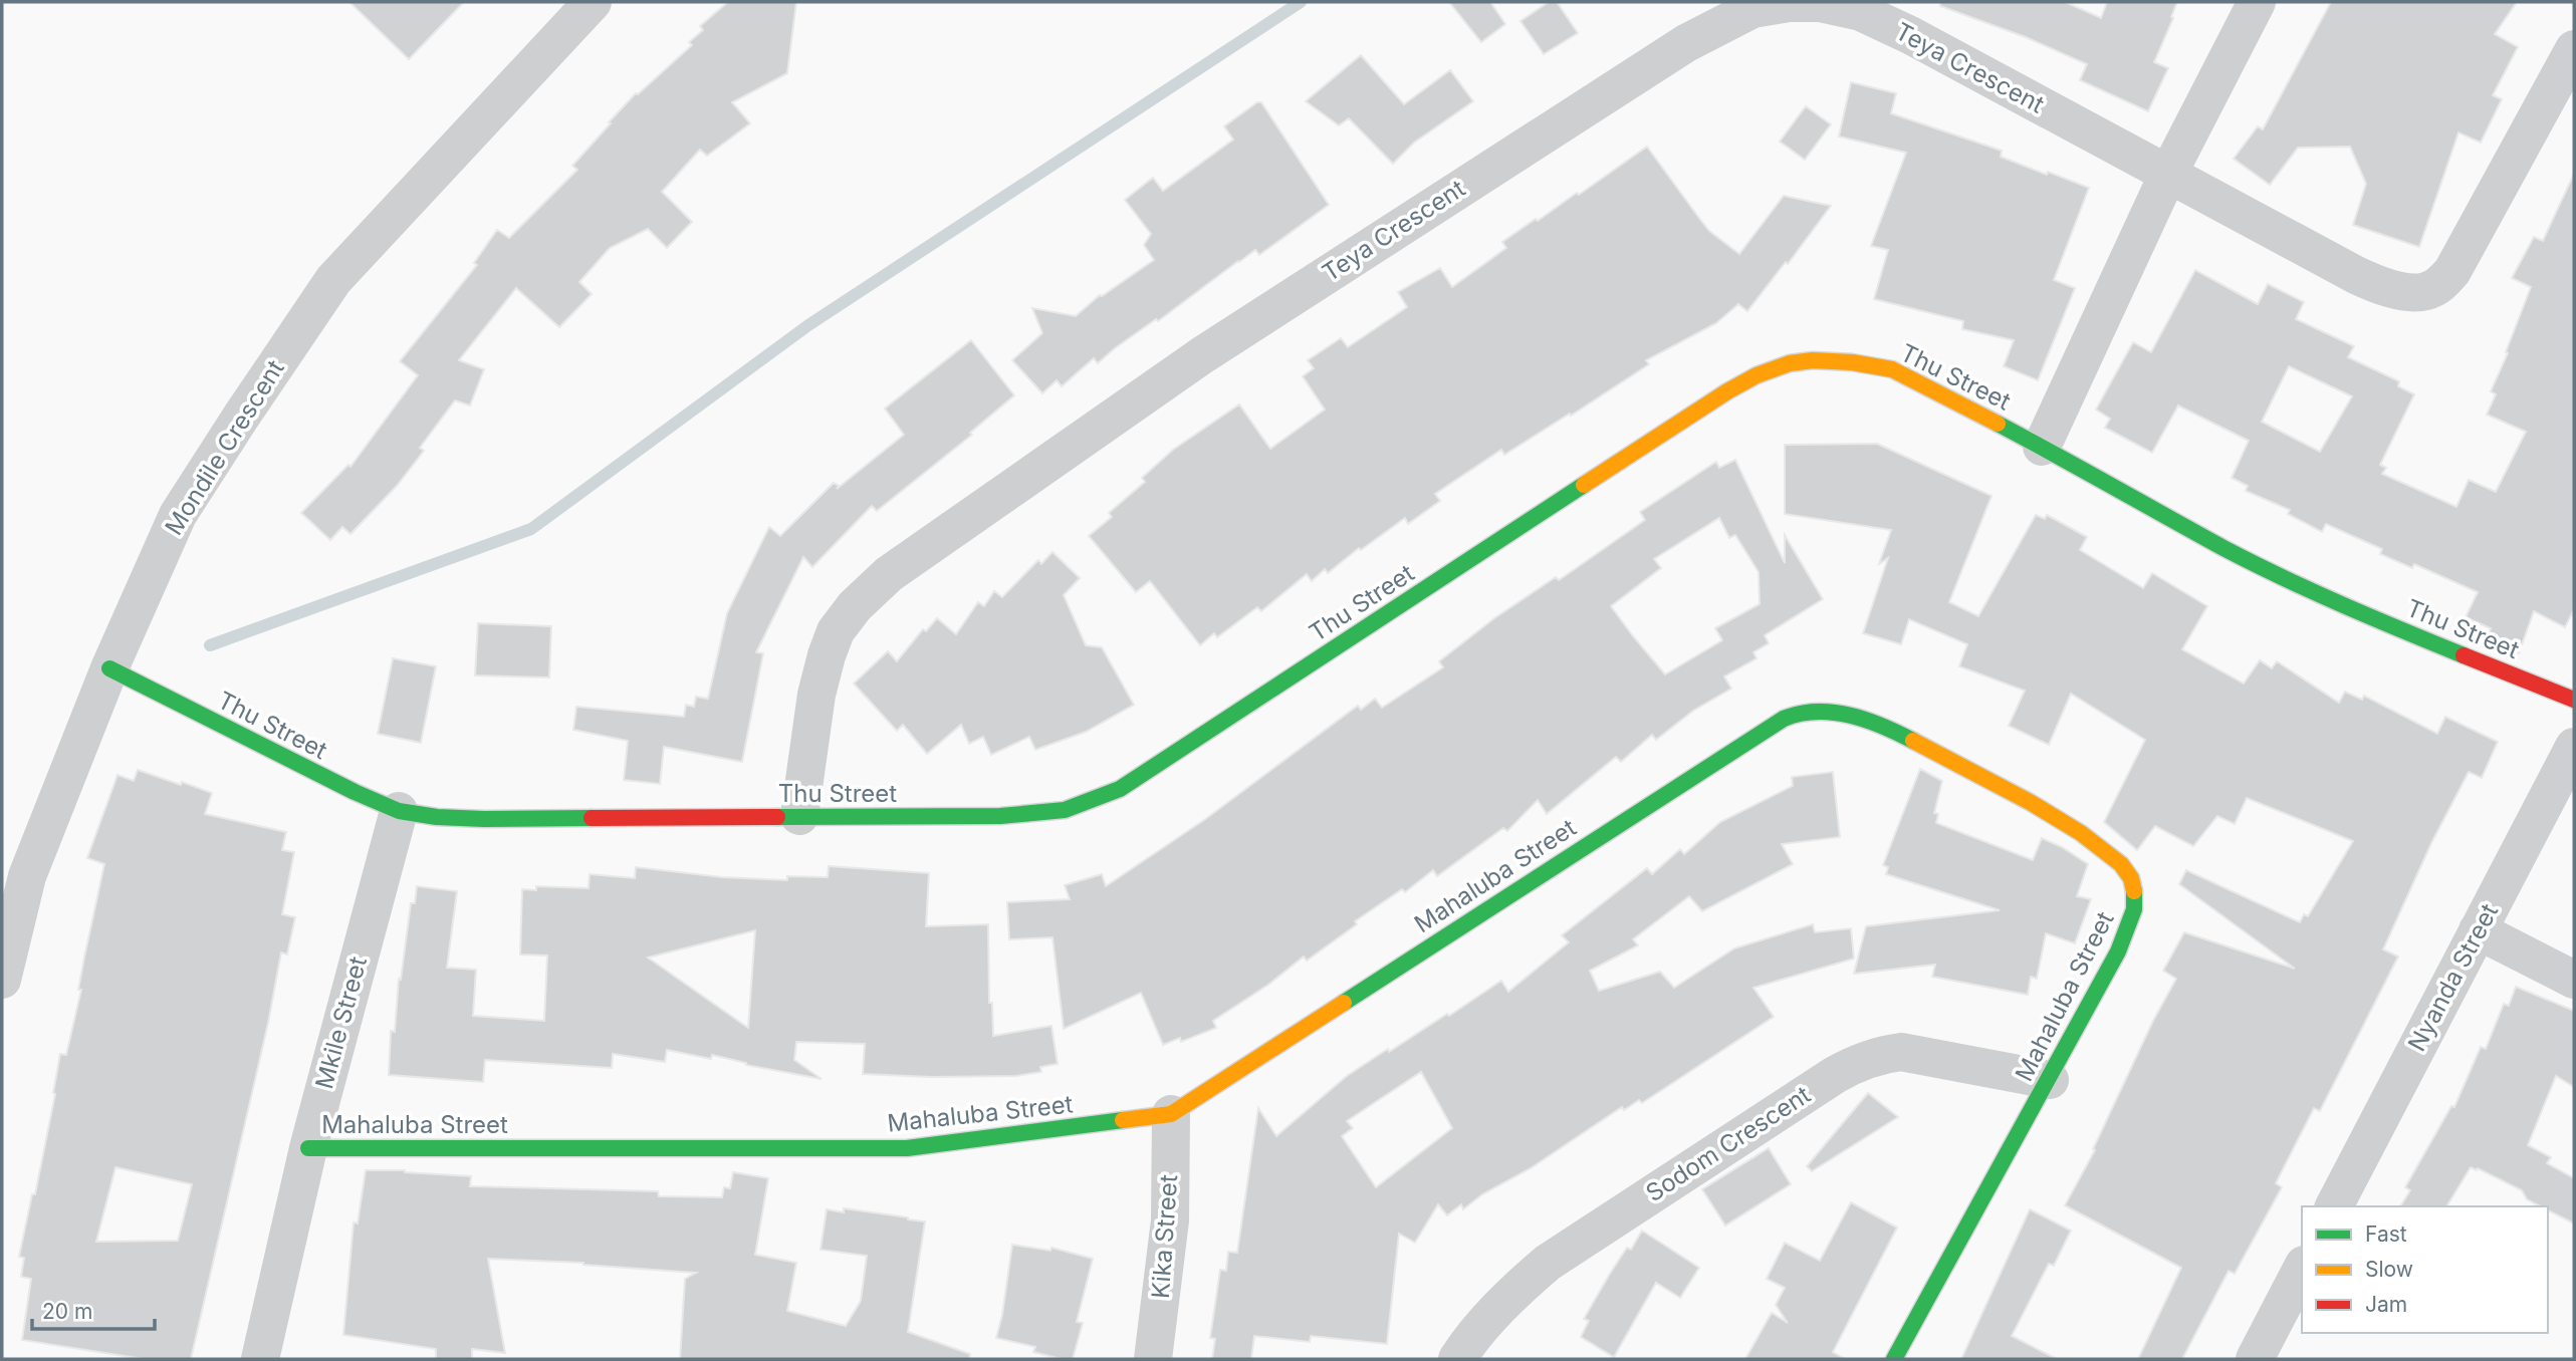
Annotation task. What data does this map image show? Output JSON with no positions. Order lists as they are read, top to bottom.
{
  "streets": {
    "street": [
      "Teya Crescent",
      "Thu Street",
      "Mondile Crescent",
      "Mahaluba Street",
      "Nyanda Street",
      "Mkile Street",
      "Sodom Crescent",
      "Kika Street"
    ]
  },
  "crossings": [
    ["Teya Crescent", "Thu Street"],
    ["Thu Street", "Mondile Crescent"],
    ["Thu Street", "Mkile Street"],
    ["Mahaluba Street", "Mkile Street"],
    ["Mahaluba Street", "Sodom Crescent"],
    ["Mahaluba Street", "Kika Street"]
  ],
  "legend": ["Fast", "Slow", "Jam"],
  "scale_bar": "20 m"
}
